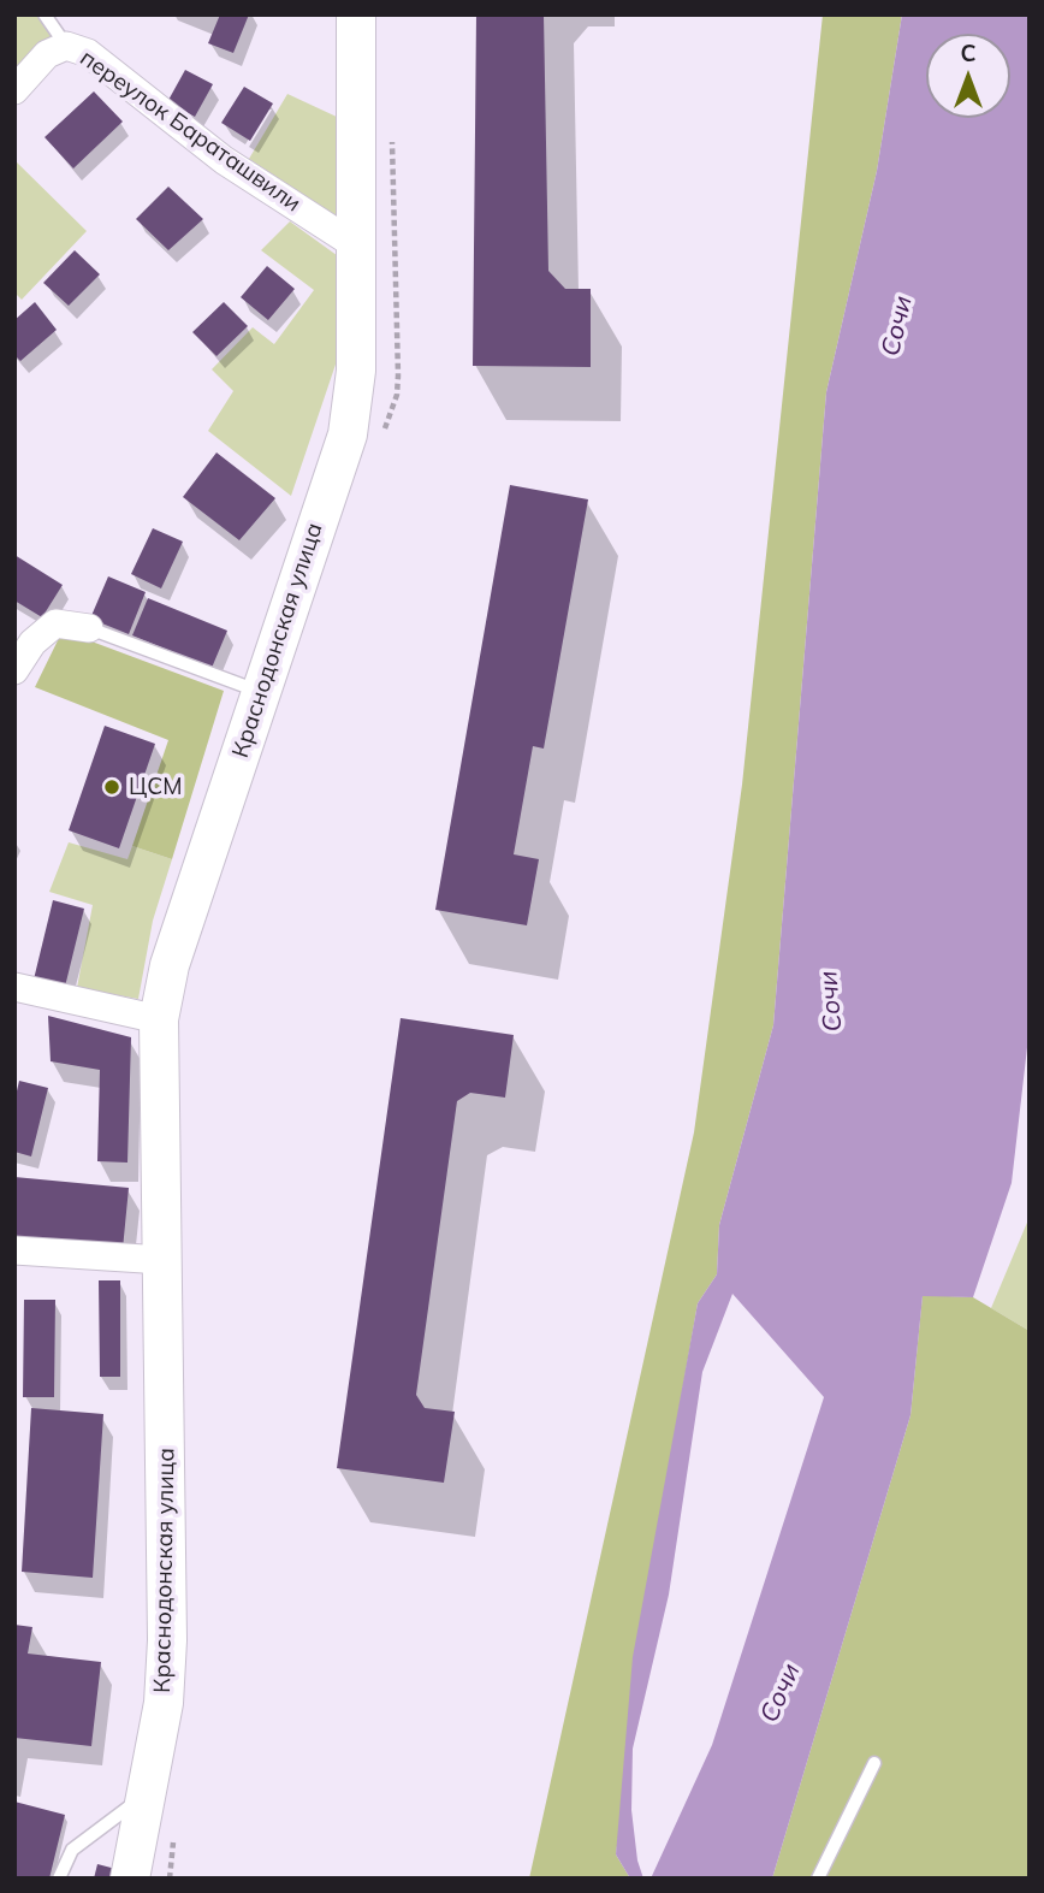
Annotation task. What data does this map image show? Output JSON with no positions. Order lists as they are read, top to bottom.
{
  "streets": {
    "street": ["переулок Бараташвили", "Краснодонская улица"]
  },
  "crossings": [
    ["переулок Бараташвили", "Краснодонская улица"]
  ],
  "water": ["Сочи"],
  "places": ["ЦСМ"],
  "north": "top"
}
